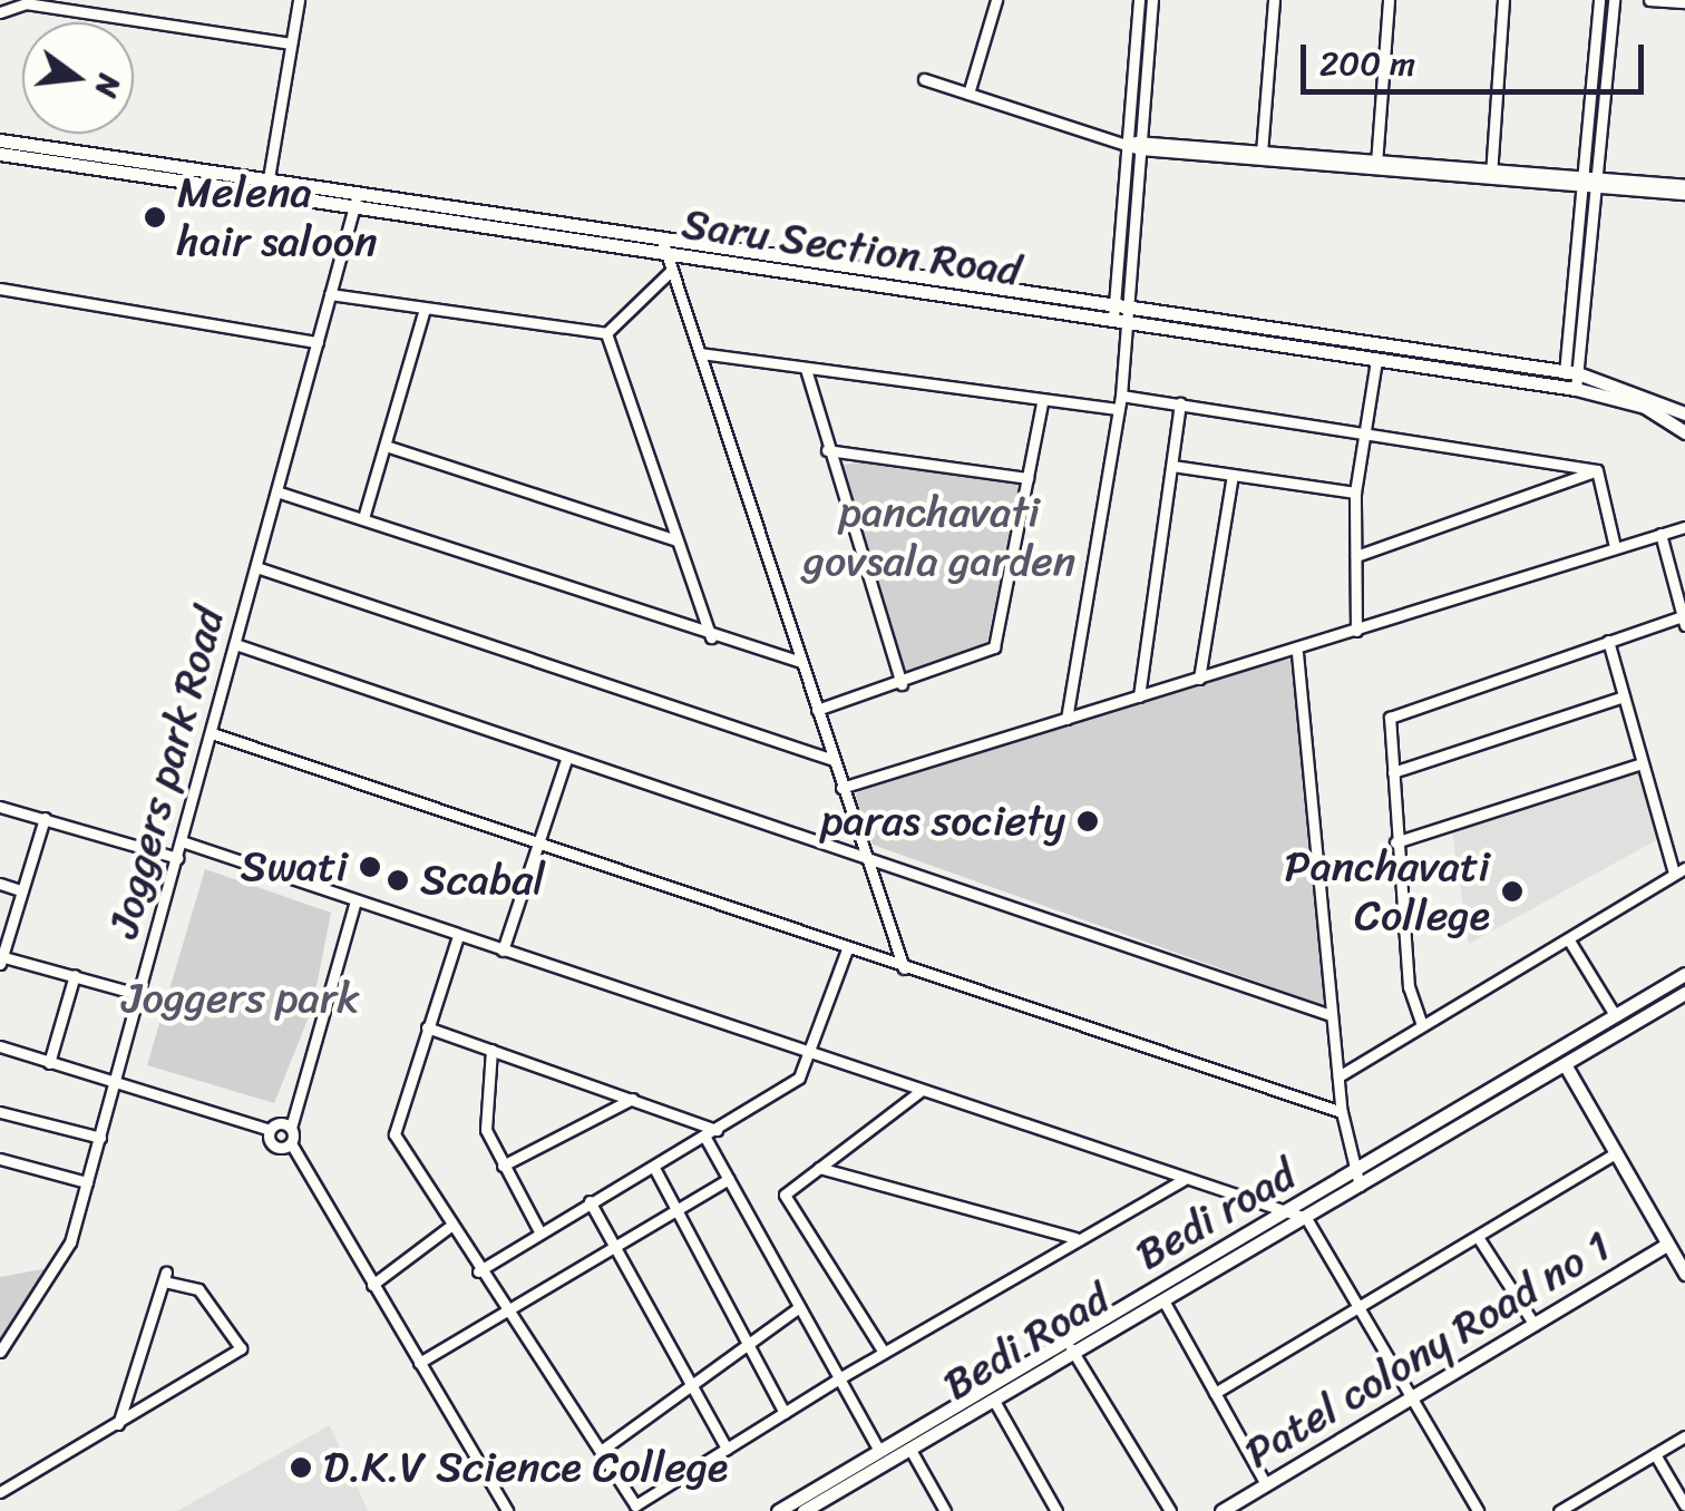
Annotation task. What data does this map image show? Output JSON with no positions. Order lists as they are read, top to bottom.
{
  "streets": {
    "street": [
      "Saru Section Road",
      "Joggers park Road",
      "Bedi road",
      "Bedi Road",
      "Patel colony Road no 1"
    ]
  },
  "crossings": [
    ["Saru Section Road", "Joggers park Road"],
    ["Bedi road", "Bedi Road"]
  ],
  "parks": ["panchavati govsala garden", "Joggers park"],
  "places": [
    "Melena hair saloon",
    "paras society",
    "Swati",
    "Scabal",
    "Panchavati College",
    "D.K.V Science College"
  ],
  "scale_bar": "200 m",
  "north": "right"
}
